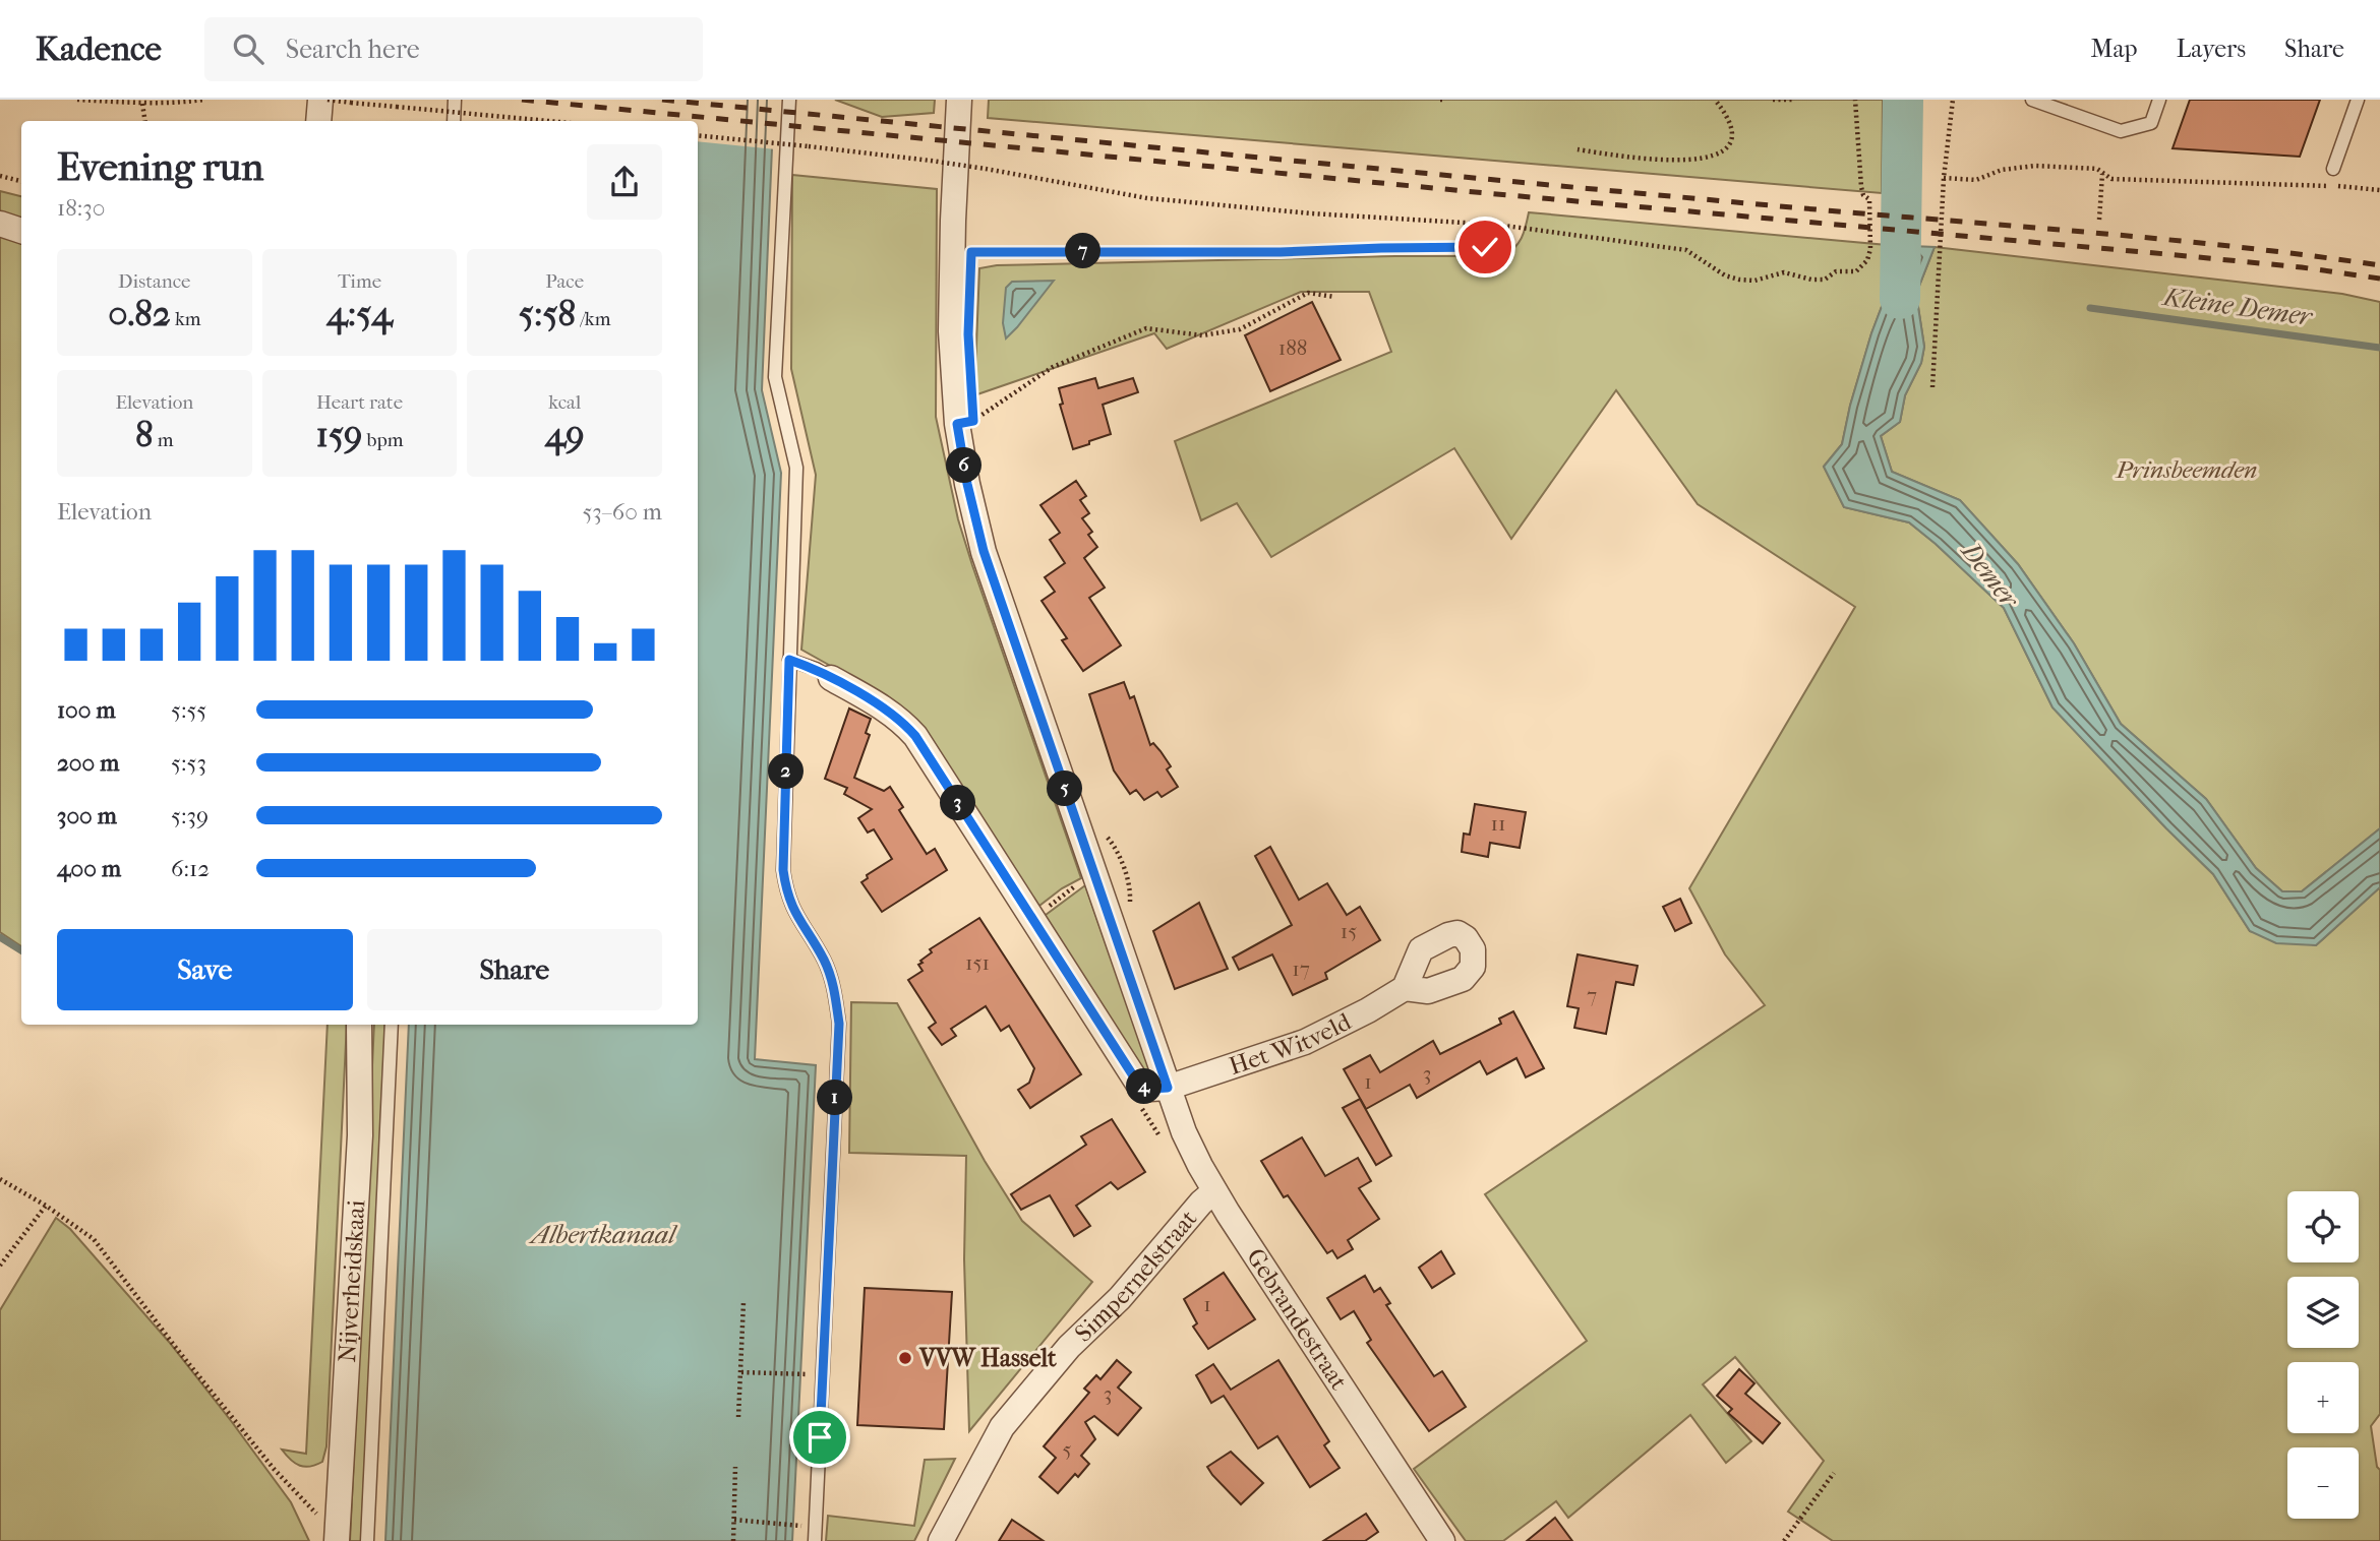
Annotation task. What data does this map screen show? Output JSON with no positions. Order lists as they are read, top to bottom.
{
  "streets": {
    "street": [
      "Het Witveld",
      "Simpernelstraat",
      "Nijverheidskaai",
      "Gebrandestraat"
    ]
  },
  "crossings": [
    ["Het Witveld", "Gebrandestraat"],
    ["Simpernelstraat", "Gebrandestraat"]
  ],
  "water": ["Kleine Demer", "Demer", "Albertkanaal"],
  "parks": ["Prinsbeemden"],
  "places": ["VVW Hasselt"],
  "house_numbers": [
    "188",
    "11",
    "15",
    "151",
    "17",
    "7",
    "3",
    "1",
    "1",
    "3",
    "5"
  ],
  "page": {
    "header": "Kadence",
    "search": "Search here",
    "nav": ["Map", "Layers", "Share"],
    "heading": ["Evening run", "18:30"],
    "pins": [
      "7",
      "6",
      "2",
      "5",
      "3",
      "4",
      "1"
    ],
    "stats": [
      ["Distance", "0.82 km"],
      ["Time", "4:54"],
      ["Pace", "5:58 /km"],
      ["Elevation", "8 m"],
      ["Heart rate", "159 bpm"],
      ["kcal", "49"]
    ],
    "chart": ["Elevation", "53–60 m"],
    "list": [
      {
        "name": "100 m",
        "note": "5:55"
      },
      {
        "name": "200 m",
        "note": "5:53"
      },
      {
        "name": "300 m",
        "note": "5:39"
      },
      {
        "name": "400 m",
        "note": "6:12"
      }
    ],
    "buttons": ["Save", "Share"],
    "map_buttons": ["+", "−"]
  }
}
